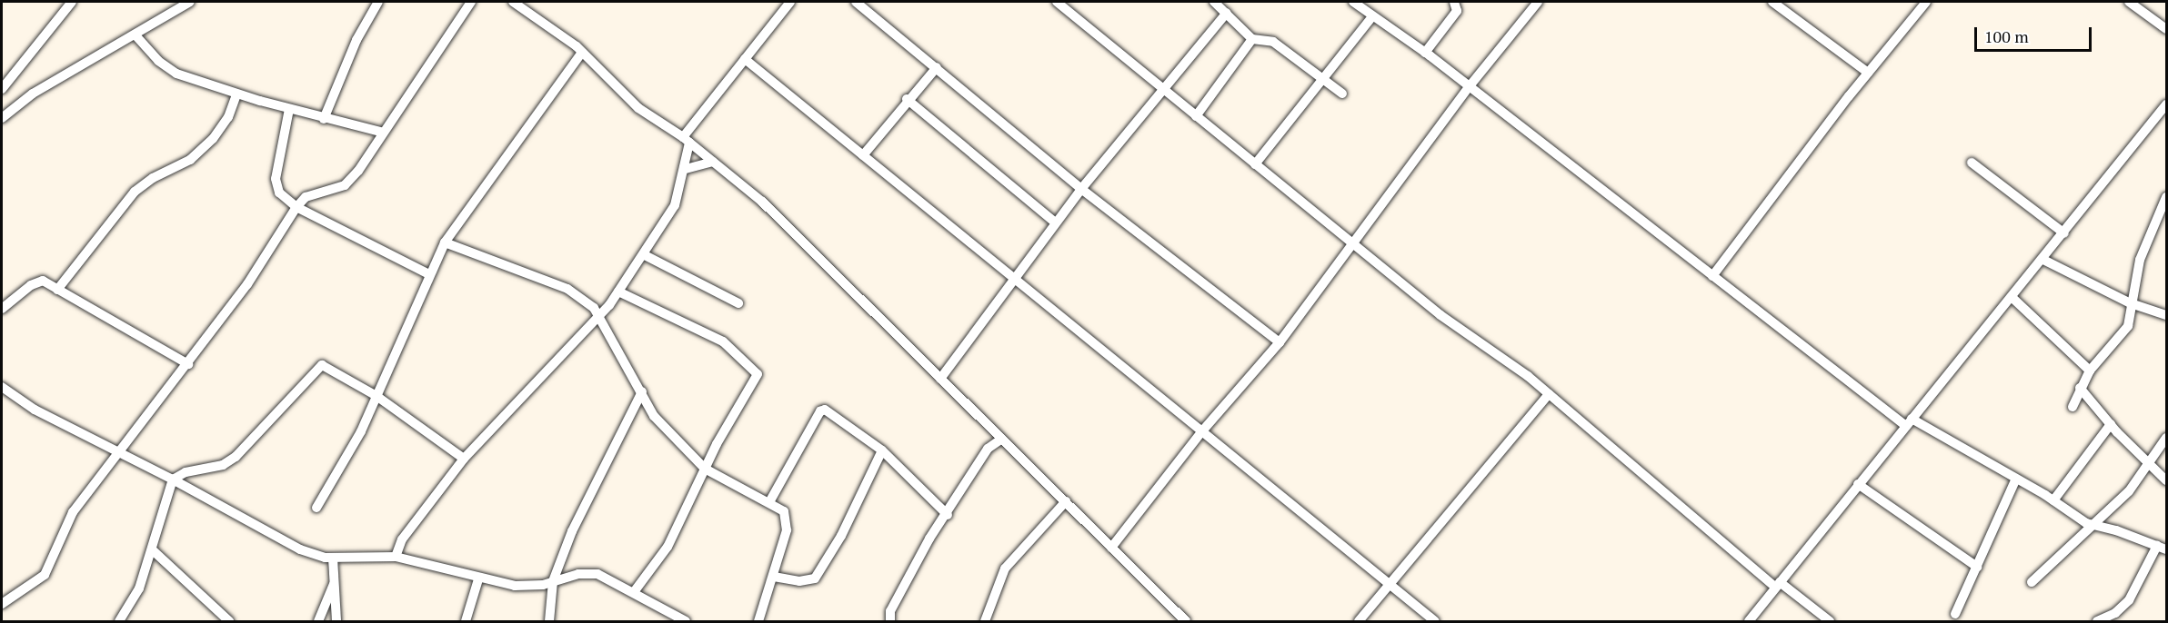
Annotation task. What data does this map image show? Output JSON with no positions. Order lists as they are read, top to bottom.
{
  "scale_bar": "100 m"
}
